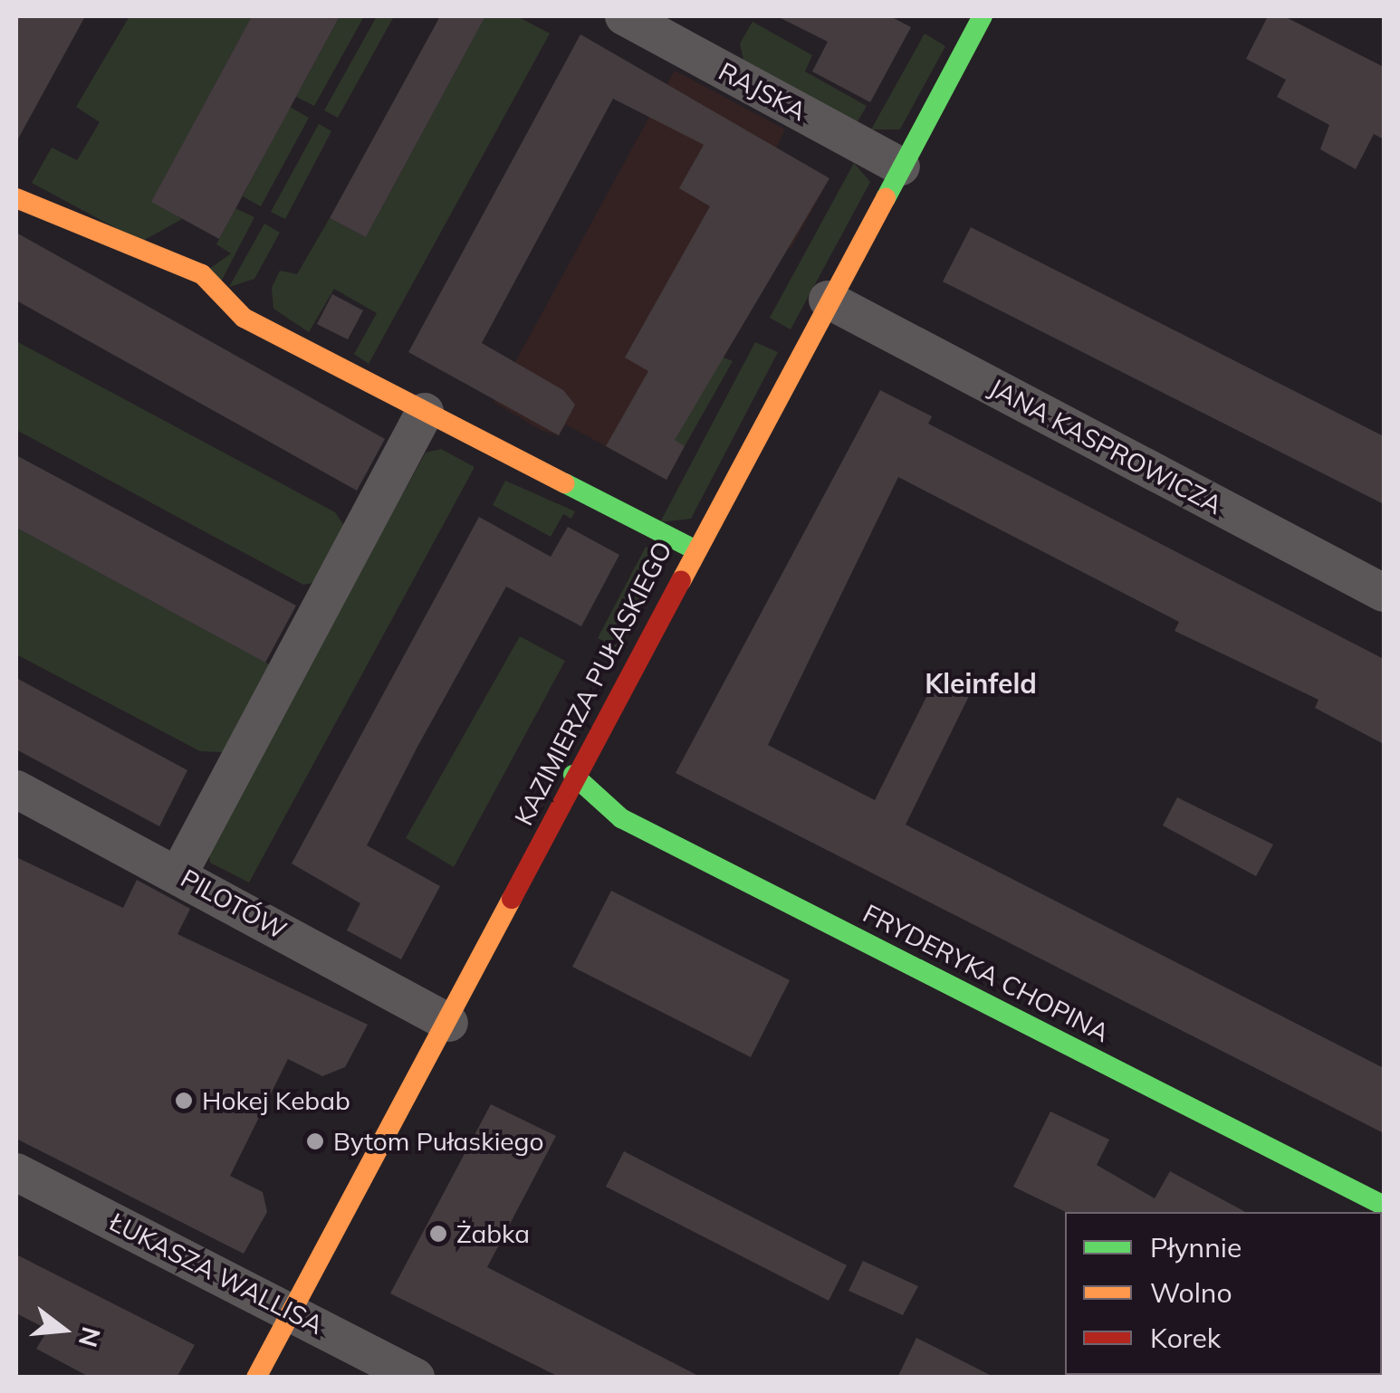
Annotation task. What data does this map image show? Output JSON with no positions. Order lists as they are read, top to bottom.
{
  "streets": {
    "street": [
      "RAJSKA",
      "JANA KASPROWICZA",
      "KAZIMIERZA PUŁASKIEGO",
      "PILOTÓW",
      "FRYDERYKA CHOPINA",
      "ŁUKASZA WALLISA"
    ]
  },
  "crossings": [
    ["RAJSKA", "KAZIMIERZA PUŁASKIEGO"],
    ["JANA KASPROWICZA", "KAZIMIERZA PUŁASKIEGO"],
    ["KAZIMIERZA PUŁASKIEGO", "PILOTÓW"],
    ["KAZIMIERZA PUŁASKIEGO", "FRYDERYKA CHOPINA"],
    ["KAZIMIERZA PUŁASKIEGO", "ŁUKASZA WALLISA"]
  ],
  "districts": ["Kleinfeld"],
  "places": ["Hokej Kebab", "Bytom Pułaskiego", "Żabka"],
  "legend": ["Płynnie", "Wolno", "Korek"],
  "north": "right"
}
